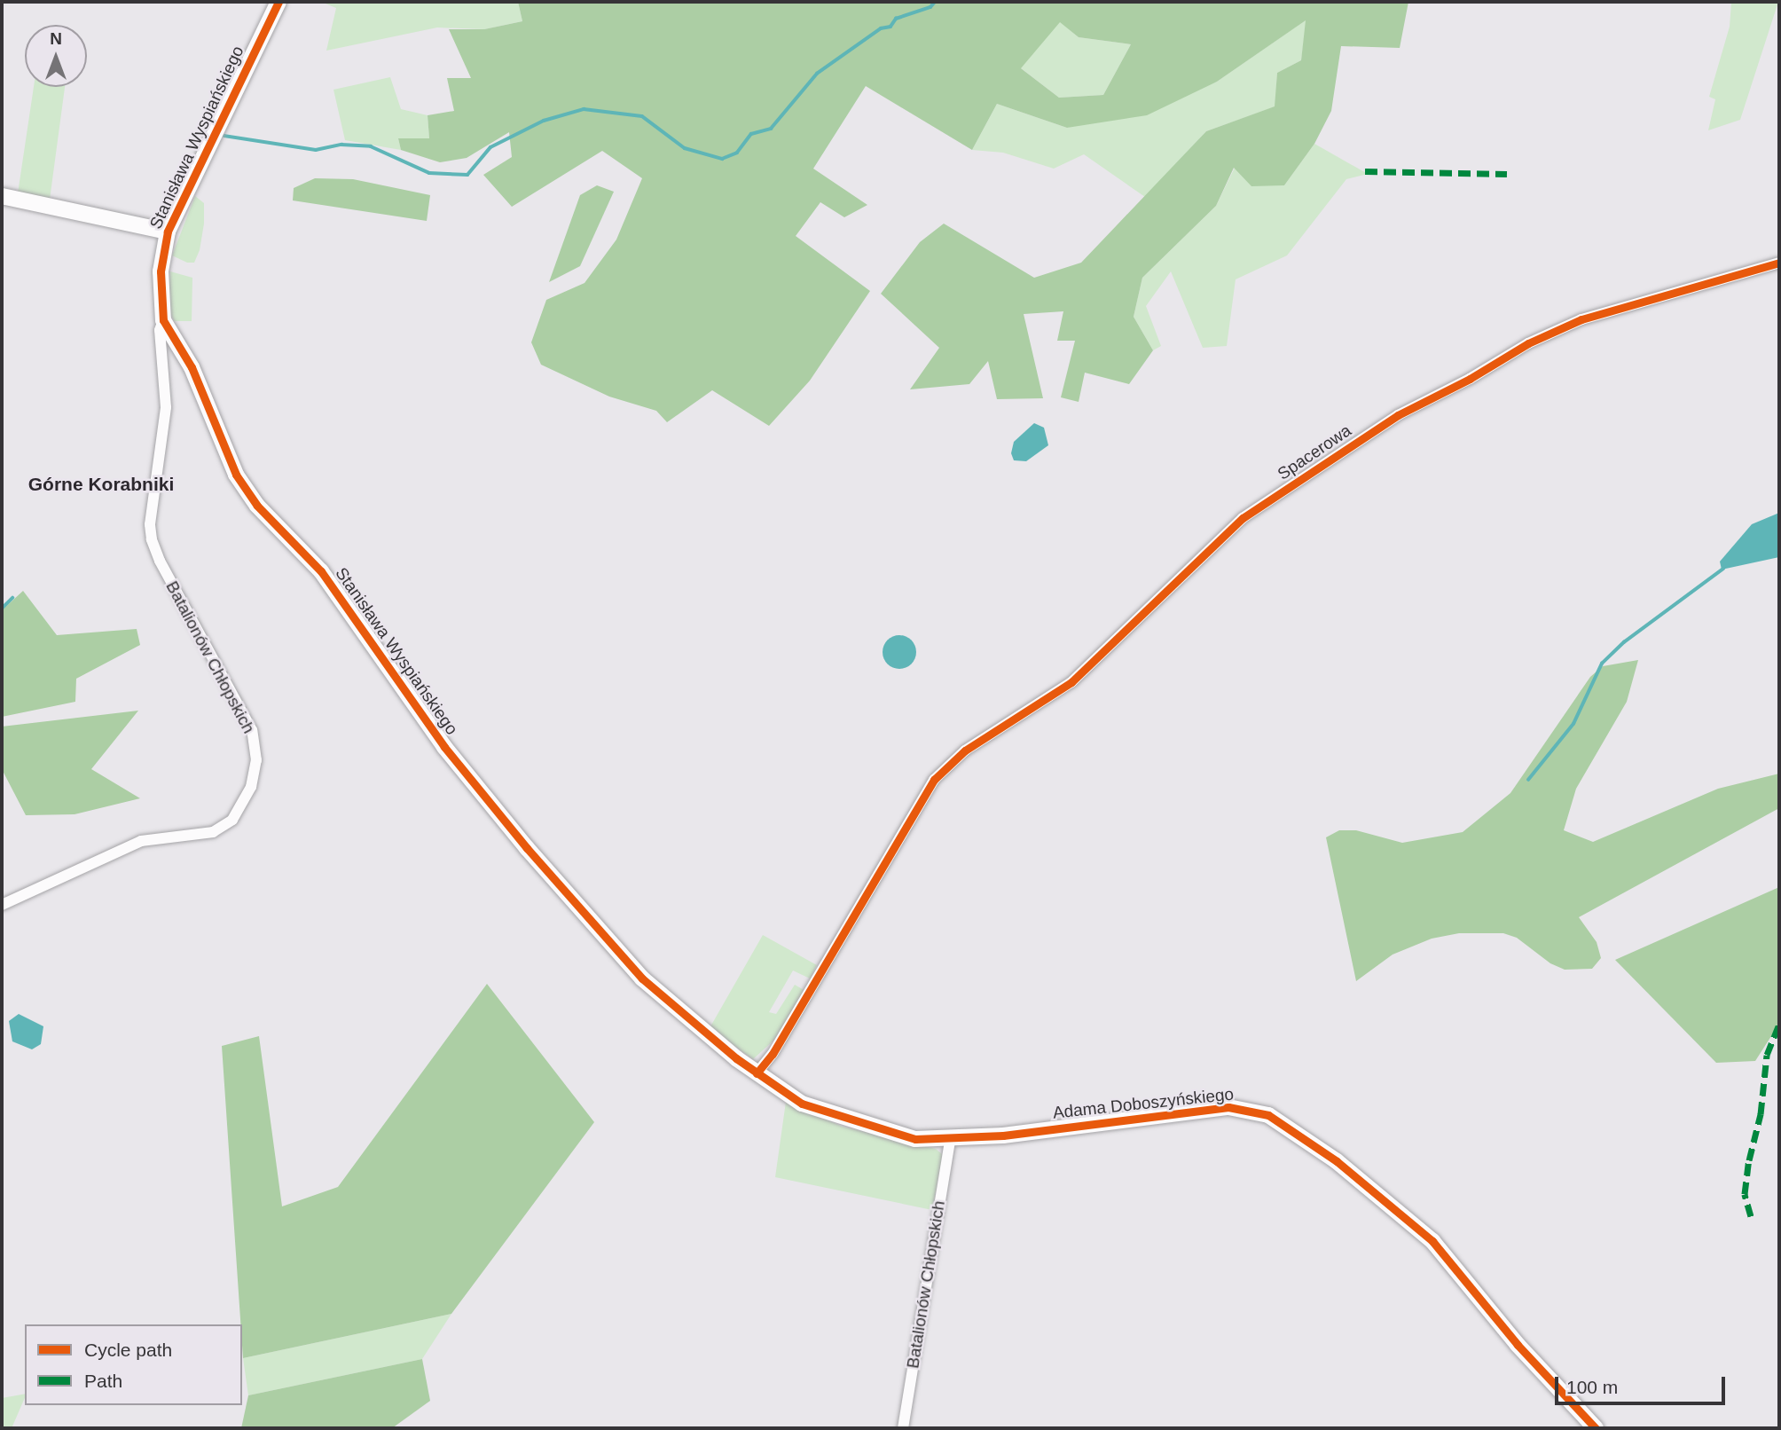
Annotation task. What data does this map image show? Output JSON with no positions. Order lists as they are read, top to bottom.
{
  "streets": {
    "street": [
      "Stanisława Wyspiańskiego",
      "Spacerowa",
      "Batalionów Chłopskich",
      "Adama Doboszyńskiego"
    ]
  },
  "crossings": [
    ["Stanisława Wyspiańskiego", "Spacerowa"],
    ["Stanisława Wyspiańskiego", "Batalionów Chłopskich"],
    ["Stanisława Wyspiańskiego", "Adama Doboszyńskiego"],
    ["Spacerowa", "Adama Doboszyńskiego"],
    ["Batalionów Chłopskich", "Adama Doboszyńskiego"]
  ],
  "districts": ["Górne Korabniki"],
  "legend": ["Cycle path", "Path"],
  "scale_bar": "100 m",
  "north": "top"
}
